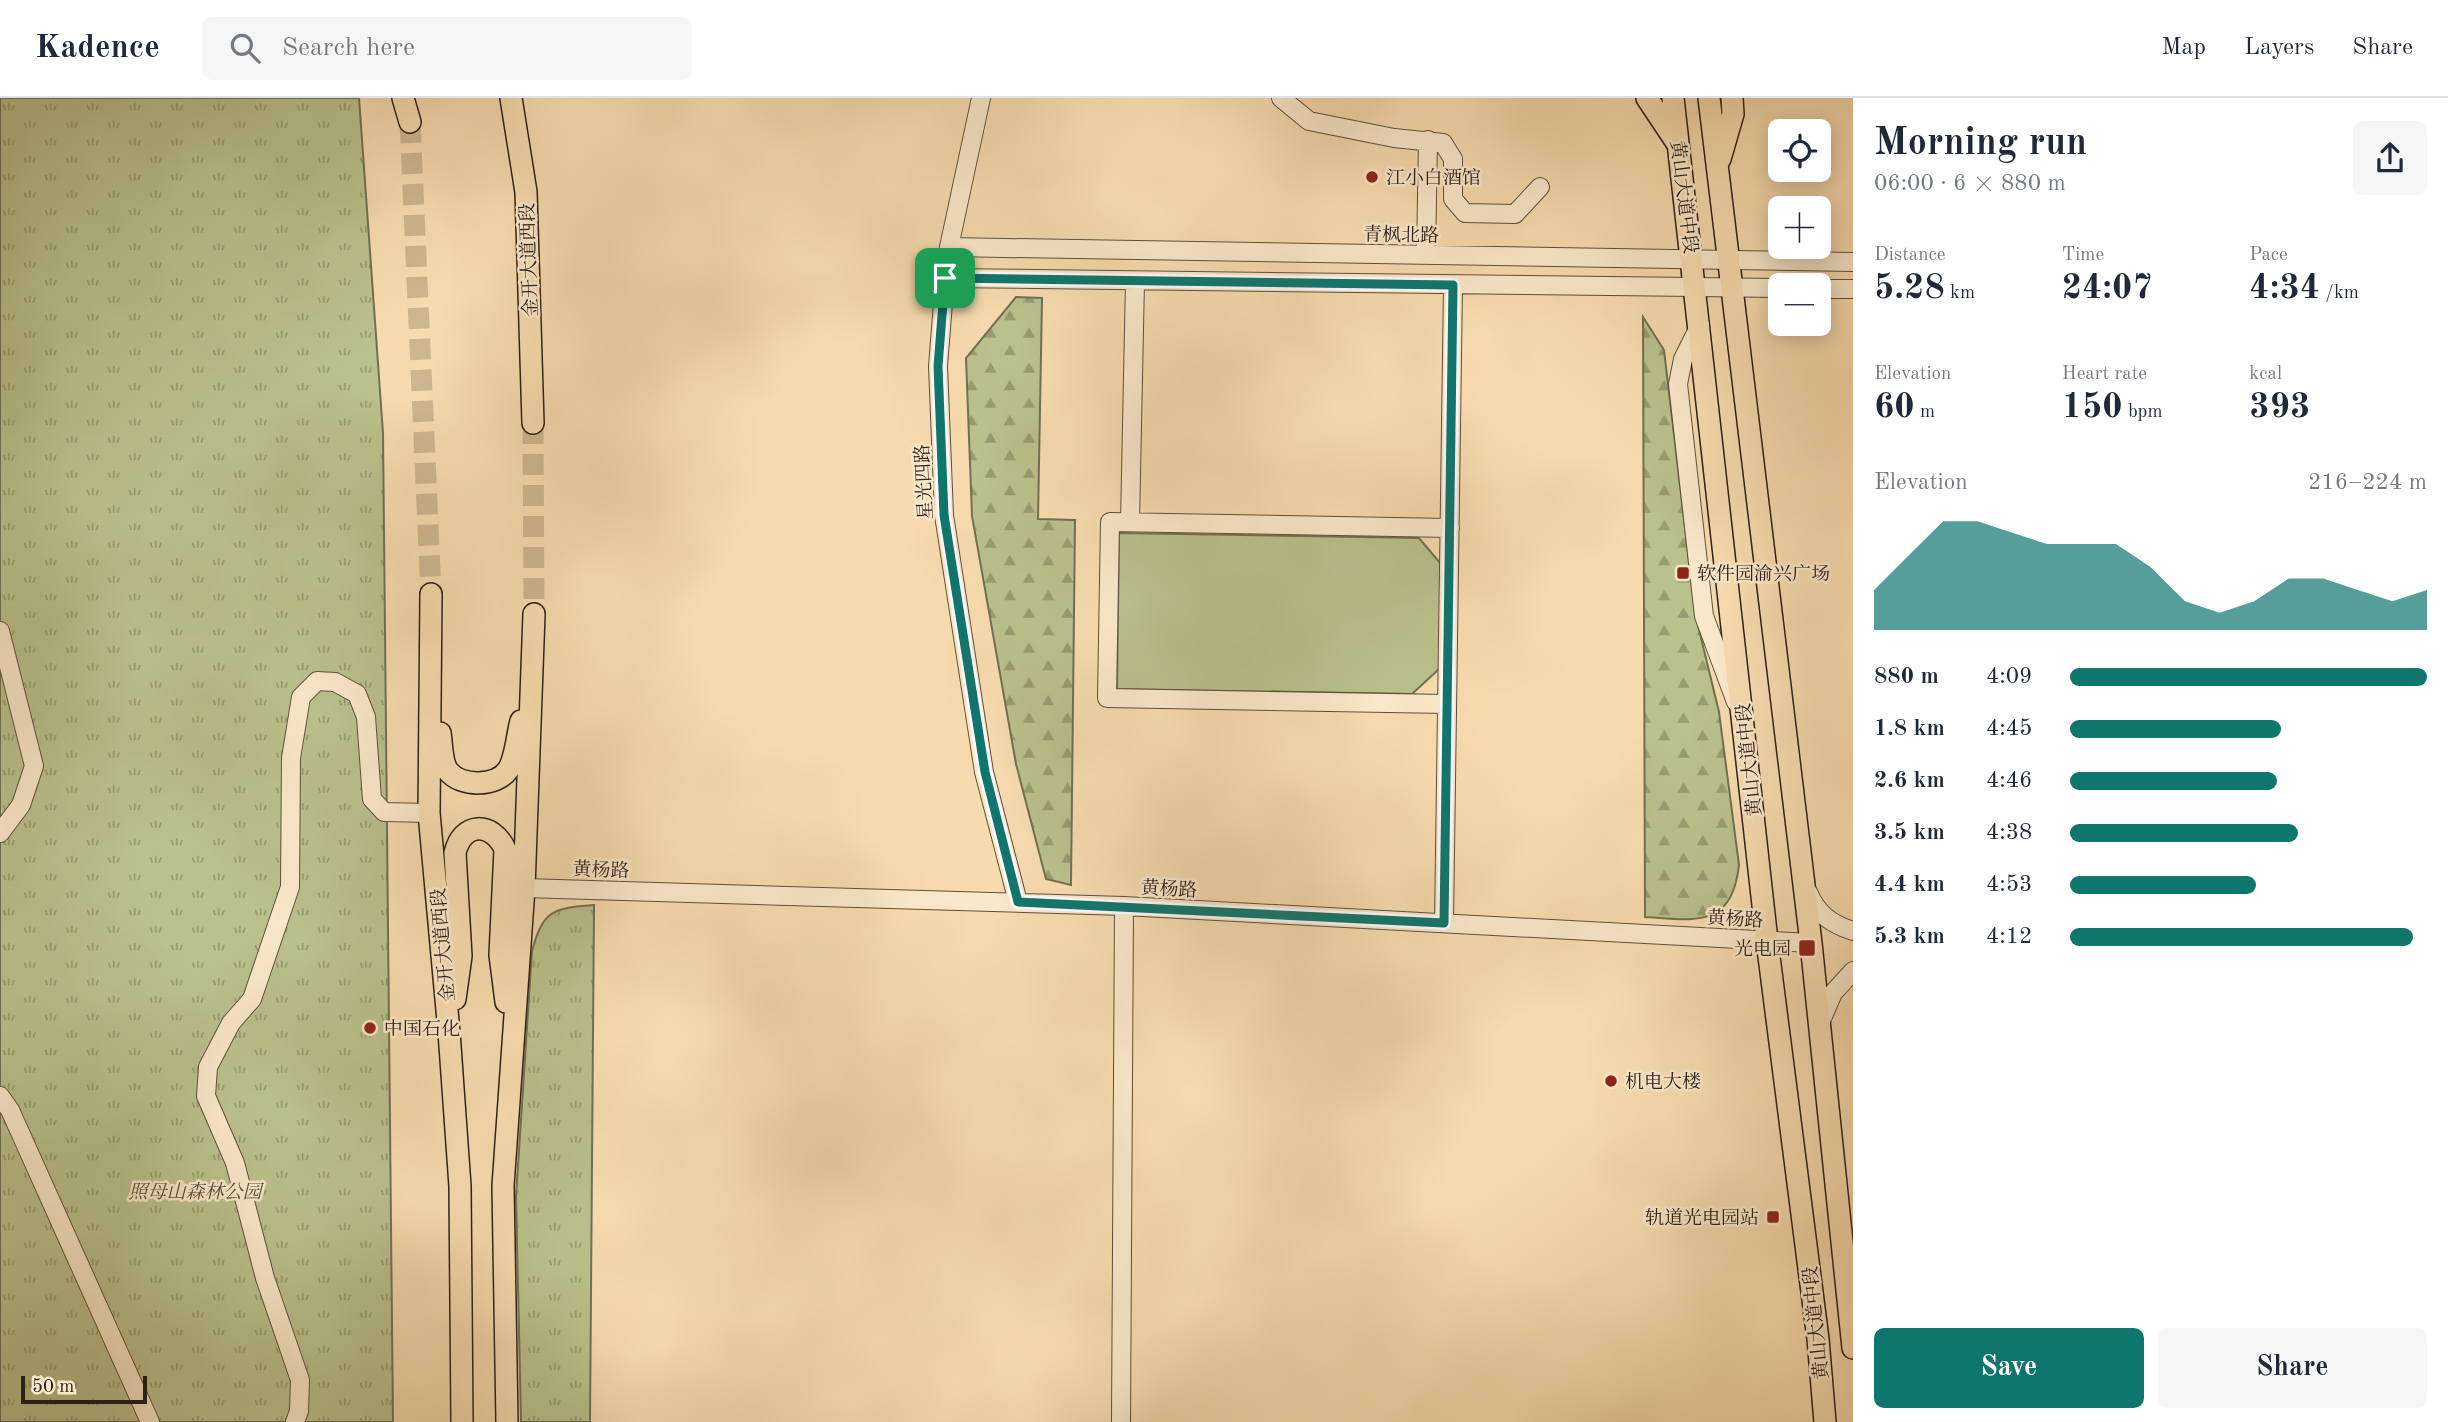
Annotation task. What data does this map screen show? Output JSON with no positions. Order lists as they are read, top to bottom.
{
  "streets": {
    "main road": ["黄山大道中段", "金开大道西段"],
    "street": ["青枫北路", "星光四路", "黄杨路"]
  },
  "crossings": [
    ["黄山大道中段", "青枫北路"],
    ["黄山大道中段", "黄杨路"],
    ["青枫北路", "星光四路"],
    ["星光四路", "黄杨路"]
  ],
  "parks": ["照母山森林公园"],
  "places": {
    "other": ["江小白酒馆", "中国石化", "机电大楼"],
    "transit": ["软件园渝兴广场", "光电园", "轨道光电园站"]
  },
  "scale_bar": "50 m",
  "page": {
    "header": "Kadence",
    "search": "Search here",
    "nav": ["Map", "Layers", "Share"],
    "heading": ["Morning run", "06:00 · 6 × 880 m"],
    "map_buttons": ["+", "−"],
    "stats": [
      ["Distance", "5.28 km"],
      ["Time", "24:07"],
      ["Pace", "4:34 /km"],
      ["Elevation", "60 m"],
      ["Heart rate", "150 bpm"],
      ["kcal", "393"]
    ],
    "chart": ["Elevation", "216–224 m"],
    "list": [
      {
        "name": "880 m",
        "note": "4:09"
      },
      {
        "name": "1.8 km",
        "note": "4:45"
      },
      {
        "name": "2.6 km",
        "note": "4:46"
      },
      {
        "name": "3.5 km",
        "note": "4:38"
      },
      {
        "name": "4.4 km",
        "note": "4:53"
      },
      {
        "name": "5.3 km",
        "note": "4:12"
      }
    ],
    "buttons": ["Save", "Share"],
    "scale": "50 m"
  }
}
